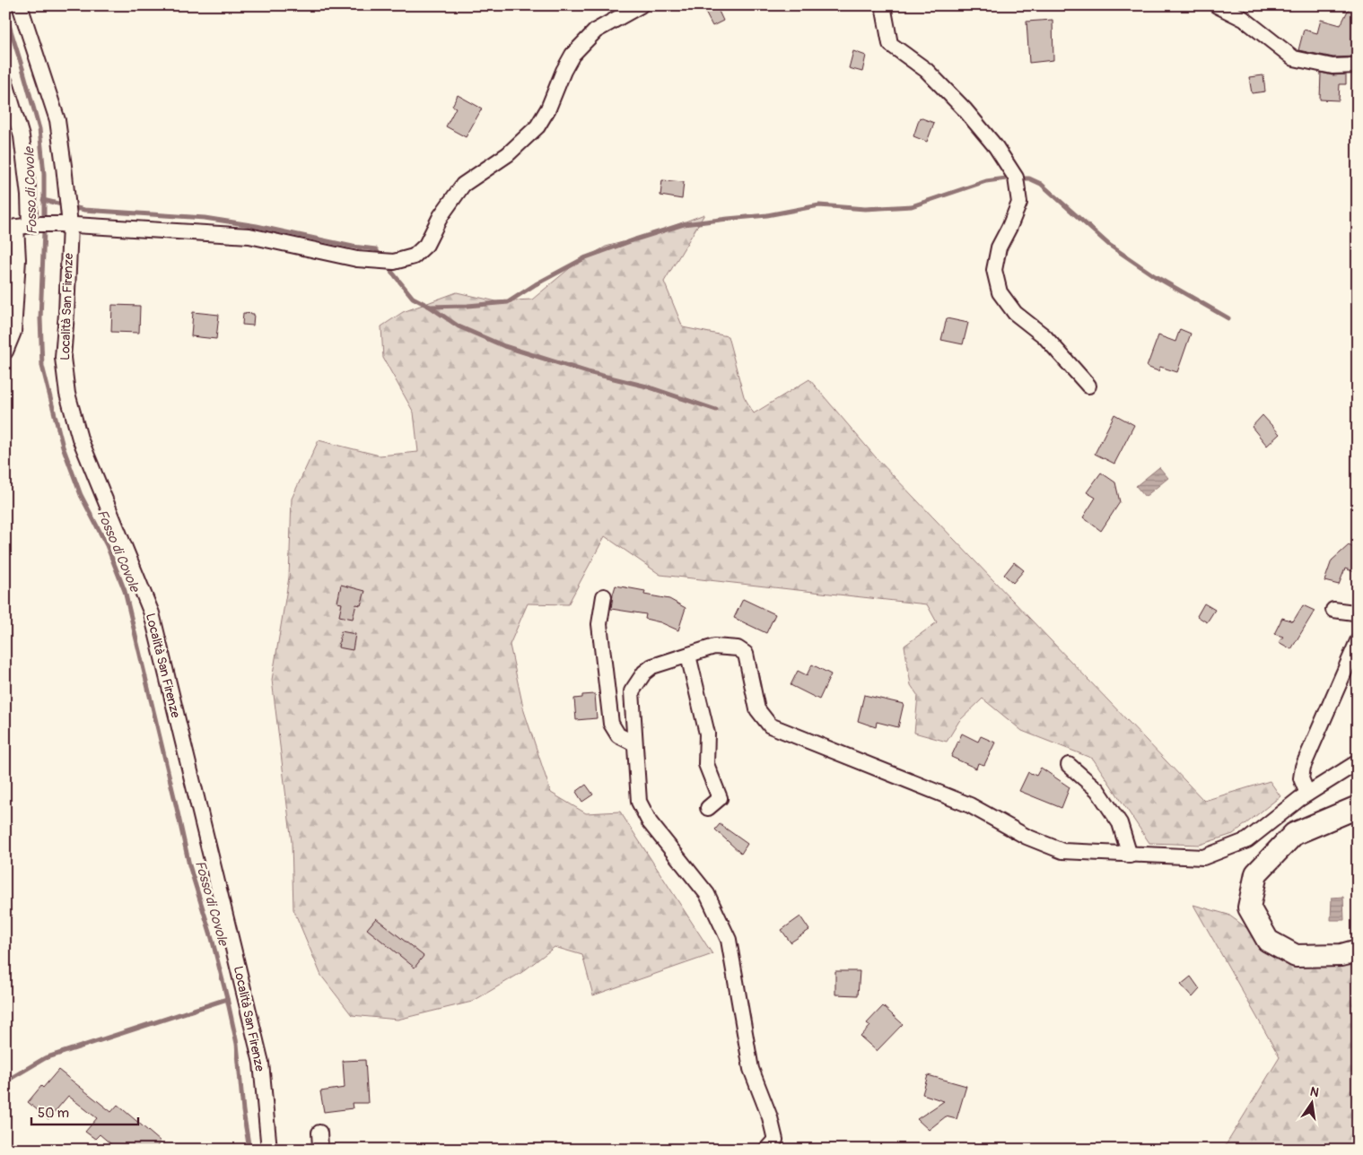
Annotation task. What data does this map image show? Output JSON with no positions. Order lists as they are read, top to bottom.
{
  "streets": {
    "street": ["Località San Firenze"]
  },
  "water": ["Fosso di Covole"],
  "scale_bar": "50 m",
  "north": "top"
}
